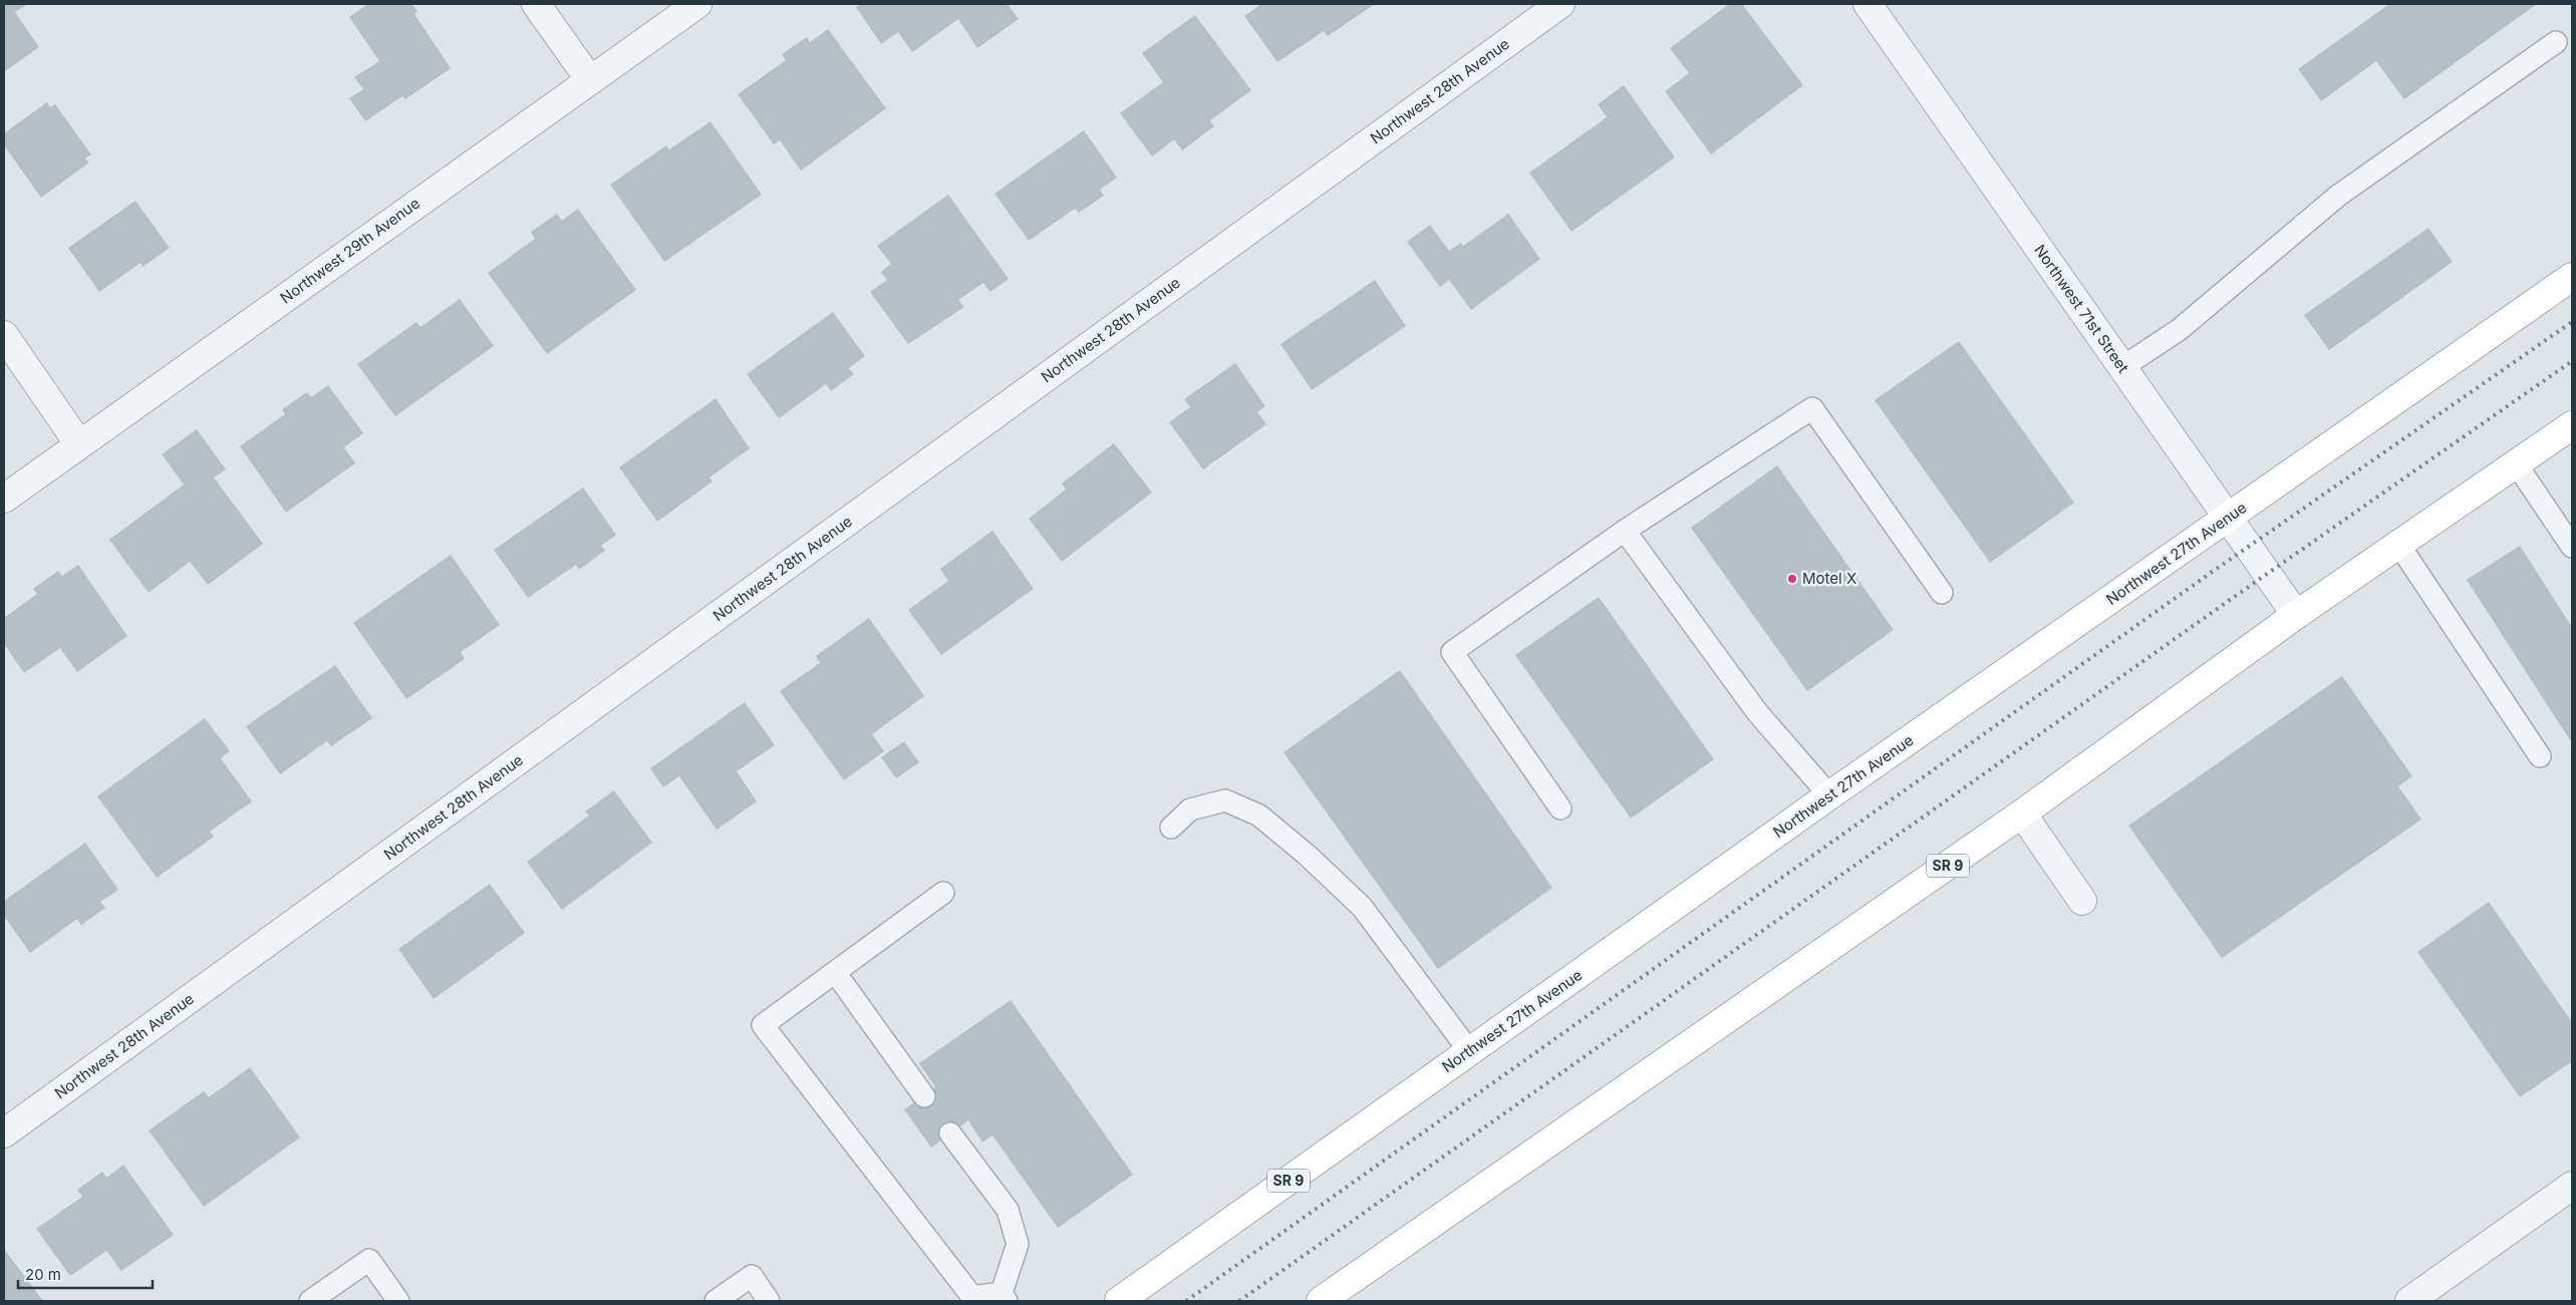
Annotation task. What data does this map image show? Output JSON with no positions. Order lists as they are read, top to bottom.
{
  "streets": {
    "main road": ["Northwest 27th Avenue", "SR 9"],
    "street": ["Northwest 28th Avenue", "Northwest 29th Avenue", "Northwest 71st Street"]
  },
  "crossings": [
    ["Northwest 71st Street", "Northwest 27th Avenue"],
    ["Northwest 71st Street", "SR 9"]
  ],
  "places": ["Motel X"],
  "scale_bar": "20 m"
}
